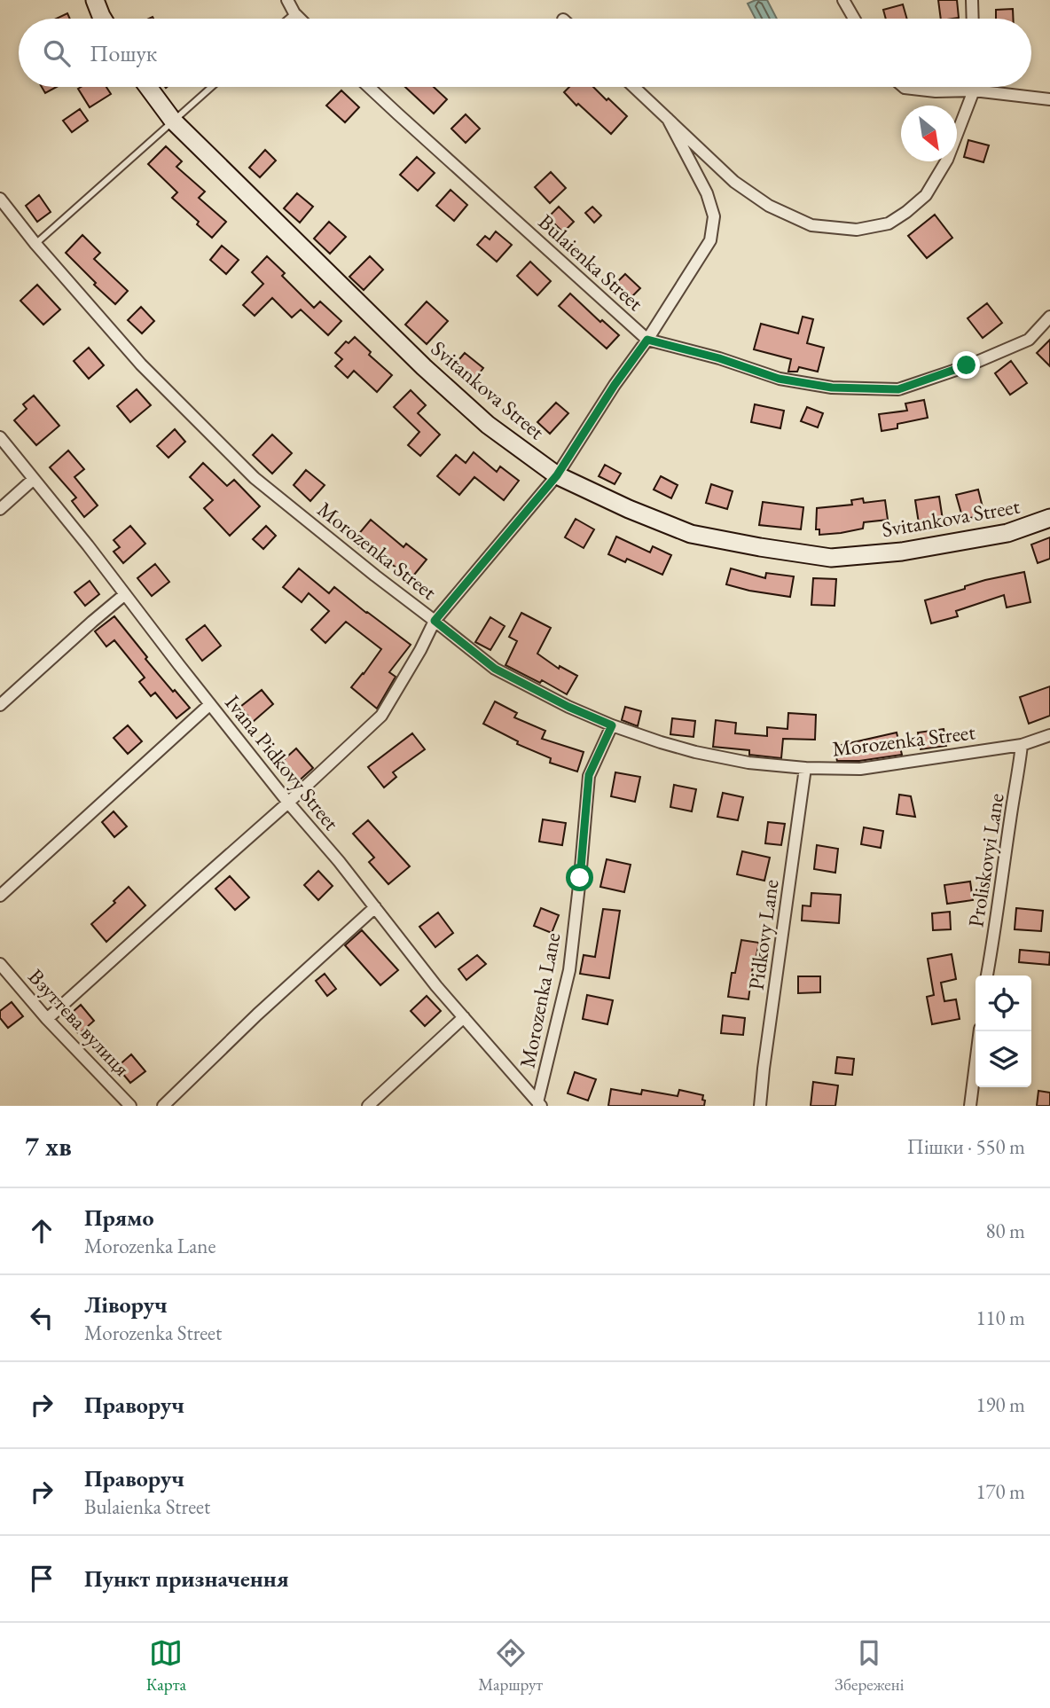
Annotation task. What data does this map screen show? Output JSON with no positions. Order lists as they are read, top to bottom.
{
  "streets": {
    "street": [
      "Bulaienka Street",
      "Svitankova Street",
      "Morozenka Street",
      "Ivana Pidkovy Street",
      "Proliskovyi Lane",
      "Pidkovy Lane",
      "Morozenka Lane",
      "Взуттєва вулиця"
    ]
  },
  "crossings": [
    ["Morozenka Street", "Proliskovyi Lane"],
    ["Morozenka Street", "Pidkovy Lane"],
    ["Morozenka Street", "Morozenka Lane"],
    ["Ivana Pidkovy Street", "Morozenka Lane"]
  ],
  "north": "bottom right",
  "page": {
    "search": "Пошук",
    "heading": ["7 хв", "Пішки · 550 m"],
    "list": [
      ["Прямо", "Morozenka Lane", "80 m"],
      ["Ліворуч", "Morozenka Street", "110 m"],
      ["Праворуч", "190 m"],
      ["Праворуч", "Bulaienka Street", "170 m"],
      "Пункт призначення"
    ],
    "nav": ["Карта", "Маршрут", "Збережені"]
  }
}
